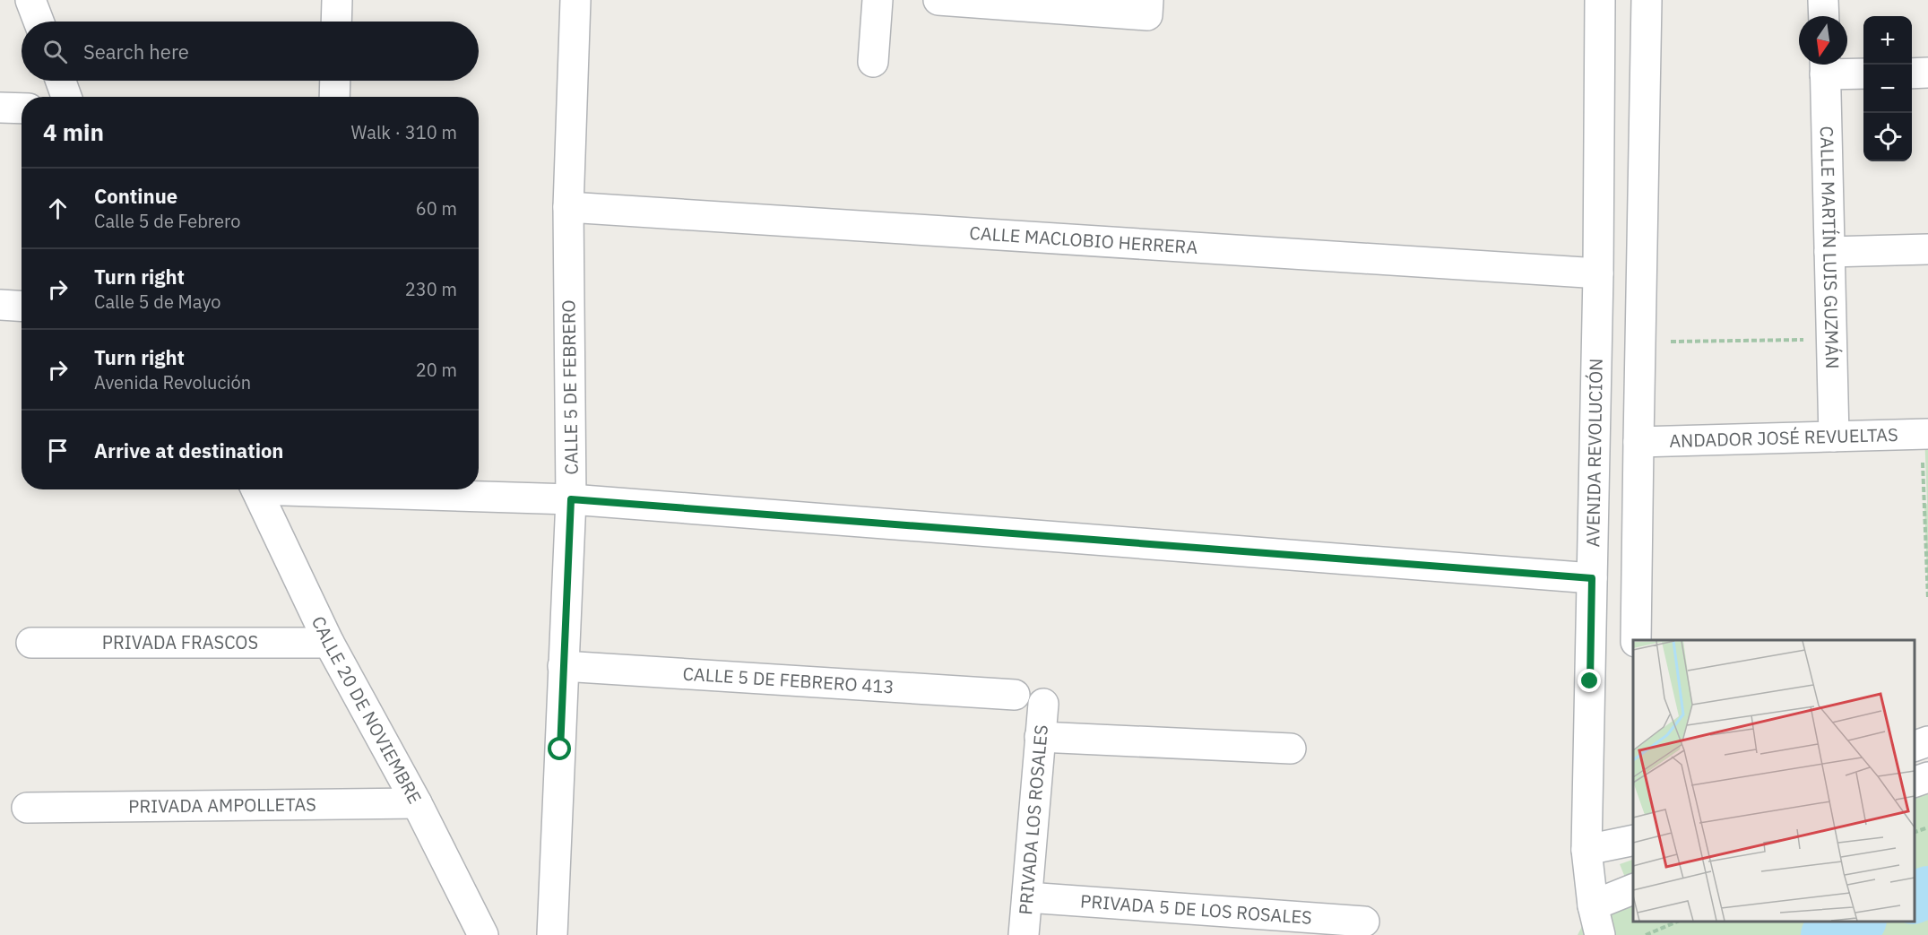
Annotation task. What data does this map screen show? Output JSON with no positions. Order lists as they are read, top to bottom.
{
  "streets": {
    "street": [
      "CALLE MACLOBIO HERRERA",
      "CALLE MARTÍN LUIS GUZMÁN",
      "CALLE 5 DE FEBRERO",
      "ANDADOR JOSÉ REVUELTAS",
      "AVENIDA REVOLUCIÓN",
      "PRIVADA FRASCOS",
      "CALLE 5 DE FEBRERO 413",
      "CALLE 20 DE NOVIEMBRE",
      "PRIVADA AMPOLLETAS",
      "PRIVADA LOS ROSALES",
      "PRIVADA 5 DE LOS ROSALES"
    ]
  },
  "crossings": [
    ["CALLE MACLOBIO HERRERA", "CALLE 5 DE FEBRERO"],
    ["CALLE MACLOBIO HERRERA", "AVENIDA REVOLUCIÓN"],
    ["CALLE MARTÍN LUIS GUZMÁN", "ANDADOR JOSÉ REVUELTAS"],
    ["CALLE 5 DE FEBRERO", "CALLE 5 DE FEBRERO 413"],
    ["PRIVADA FRASCOS", "CALLE 20 DE NOVIEMBRE"],
    ["CALLE 20 DE NOVIEMBRE", "PRIVADA AMPOLLETAS"],
    ["PRIVADA LOS ROSALES", "PRIVADA 5 DE LOS ROSALES"]
  ],
  "north": "bottom",
  "page": {
    "map_buttons": ["+", "−"],
    "search": "Search here",
    "heading": ["4 min", "Walk · 310 m"],
    "list": [
      ["Continue", "Calle 5 de Febrero", "60 m"],
      ["Turn right", "Calle 5 de Mayo", "230 m"],
      ["Turn right", "Avenida Revolución", "20 m"],
      "Arrive at destination"
    ]
  }
}
